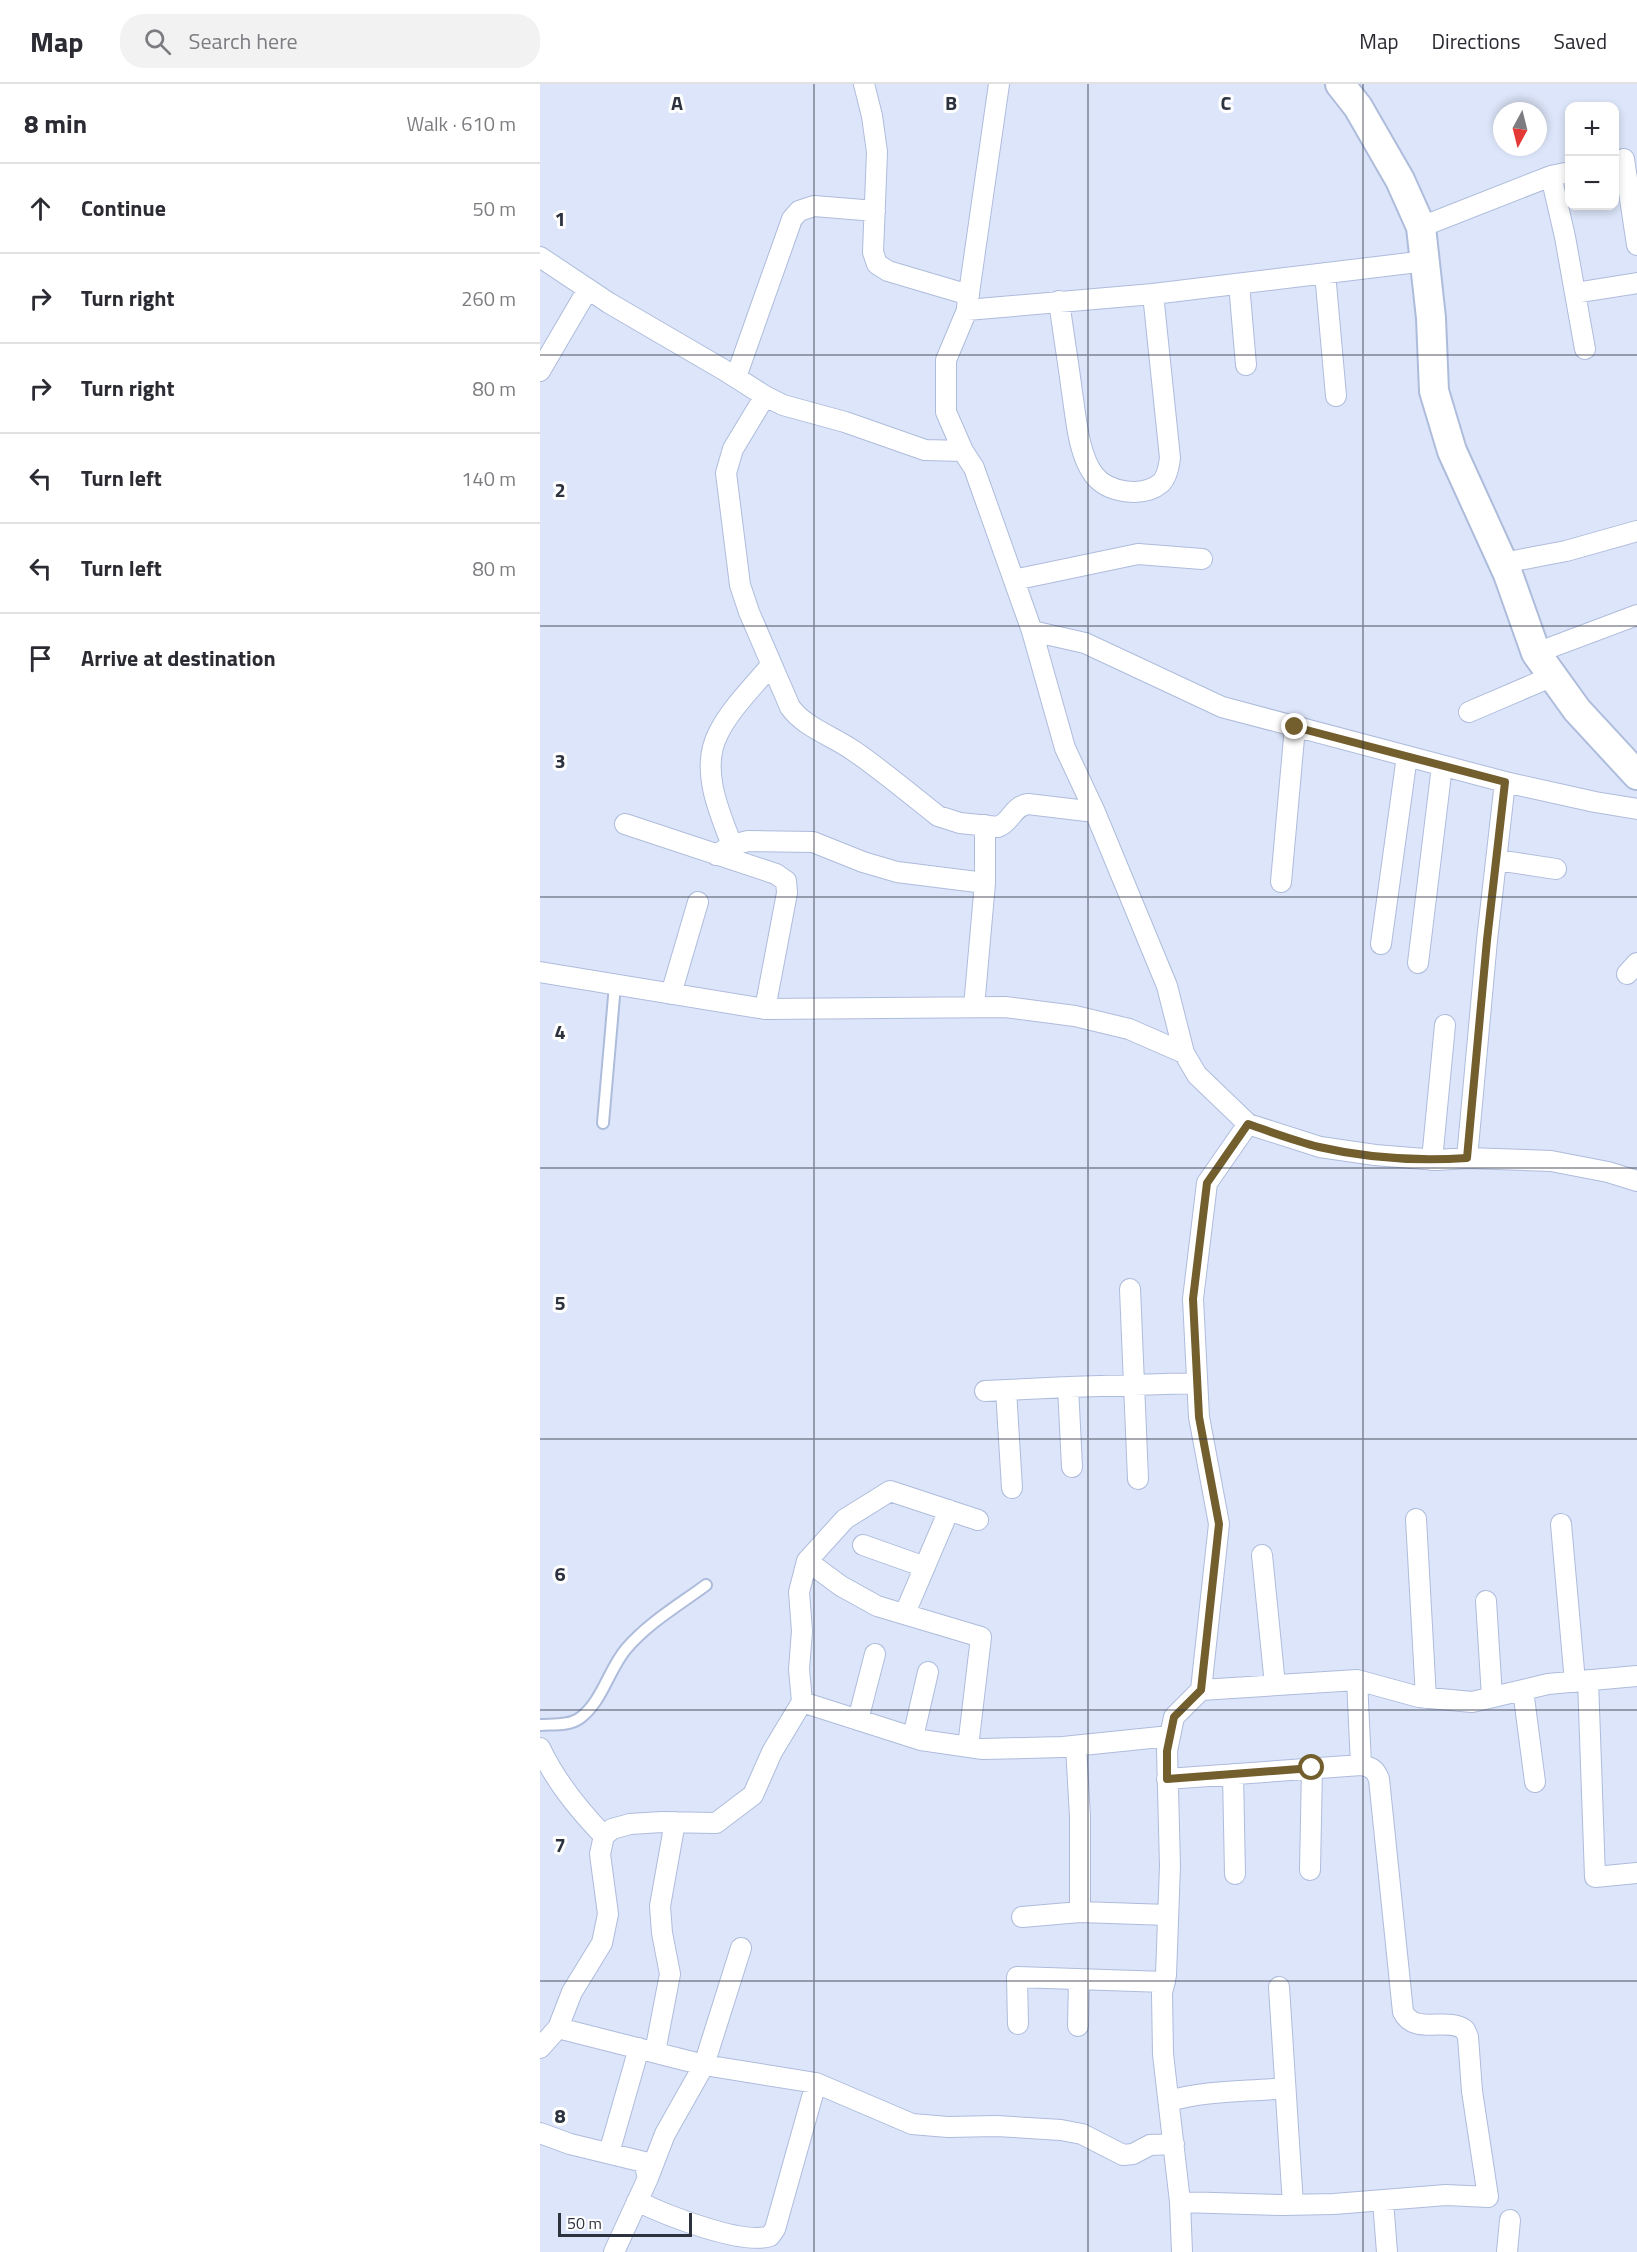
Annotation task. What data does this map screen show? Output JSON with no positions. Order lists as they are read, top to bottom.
{
  "scale_bar": "50 m",
  "north": "bottom",
  "page": {
    "header": "Map",
    "search": "Search here",
    "nav": ["Map", "Directions", "Saved"],
    "heading": ["8 min", "Walk · 610 m"],
    "map_buttons": ["+", "−"],
    "list": [
      ["Continue", "50 m"],
      ["Turn right", "260 m"],
      ["Turn right", "80 m"],
      ["Turn left", "140 m"],
      ["Turn left", "80 m"],
      "Arrive at destination"
    ],
    "scale": "50 m"
  },
  "grid": {
    "columns": ["A", "B", "C"],
    "rows": [
      "1",
      "2",
      "3",
      "4",
      "5",
      "6",
      "7",
      "8"
    ]
  }
}
